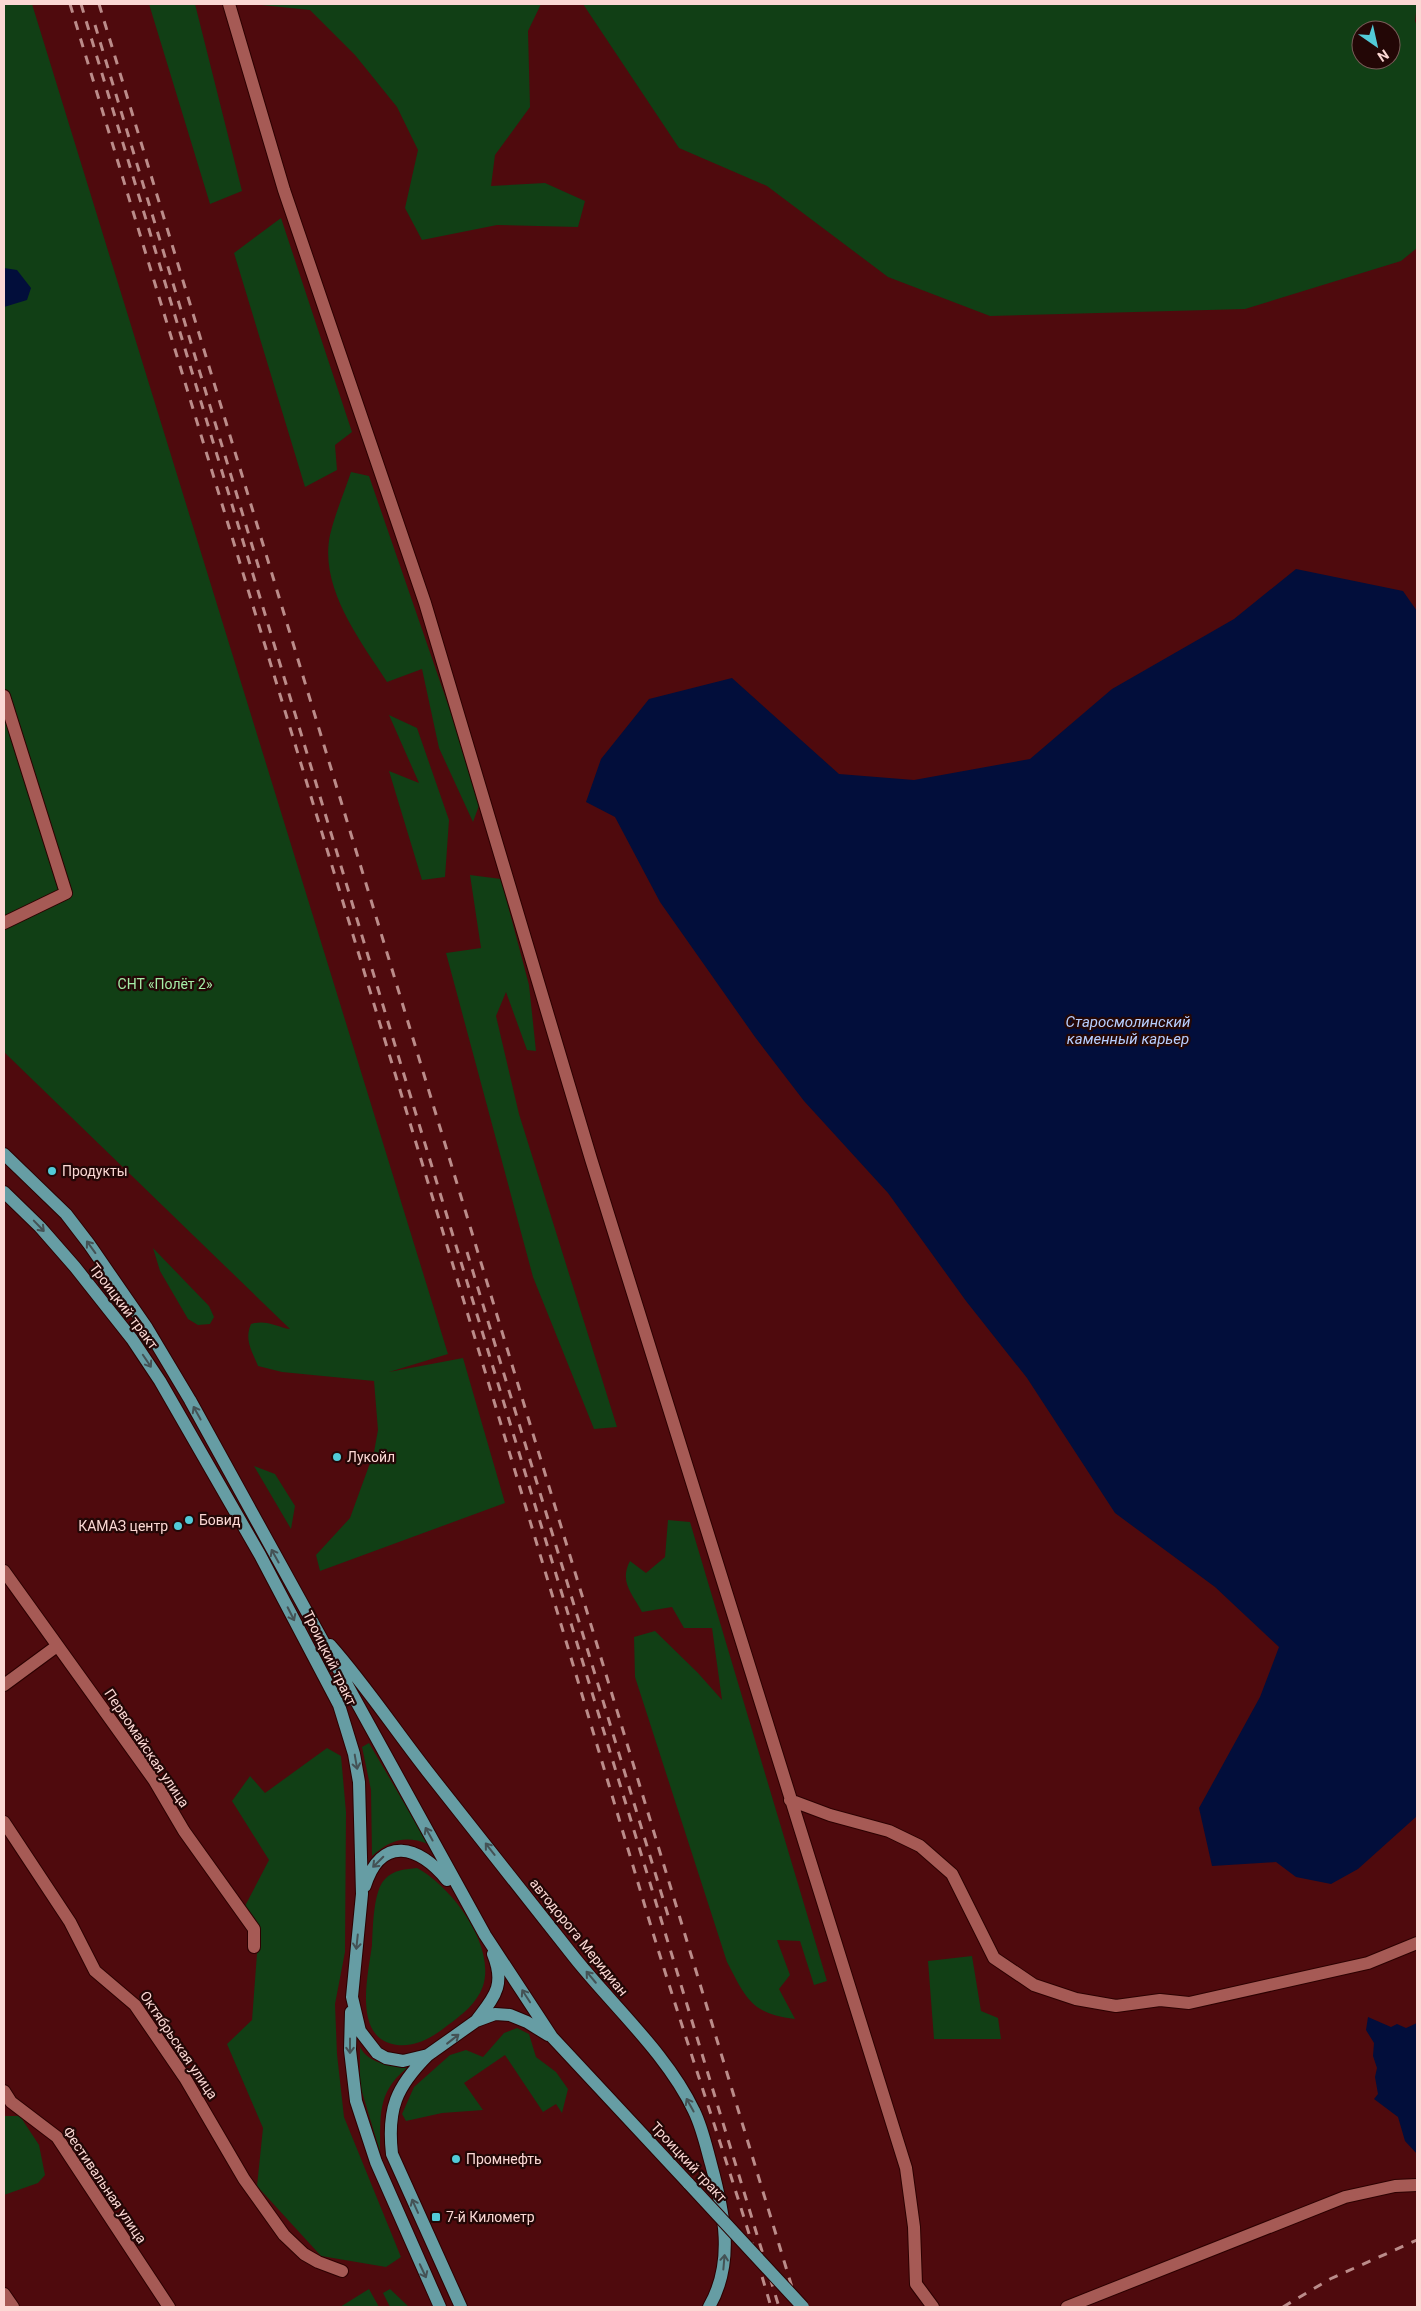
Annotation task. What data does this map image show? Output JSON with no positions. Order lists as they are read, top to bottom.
{
  "streets": {
    "main road": ["Троицкий тракт", "автодорога Меридиан"],
    "street": ["Первомайская улица", "Октябрьская улица", "Фестивальная улица"]
  },
  "crossings": [
    ["Троицкий тракт", "автодорога Меридиан"]
  ],
  "one_way": ["автодорога Меридиан"],
  "water": ["Старосмолинский каменный карьер"],
  "parks": ["СНТ «Полёт 2»"],
  "places": {
    "other": [
      "Продукты",
      "Лукойл",
      "Бовид",
      "КАМАЗ центр",
      "Промнефть"
    ],
    "transit": ["7-й Километр"]
  },
  "north": "bottom right"
}
